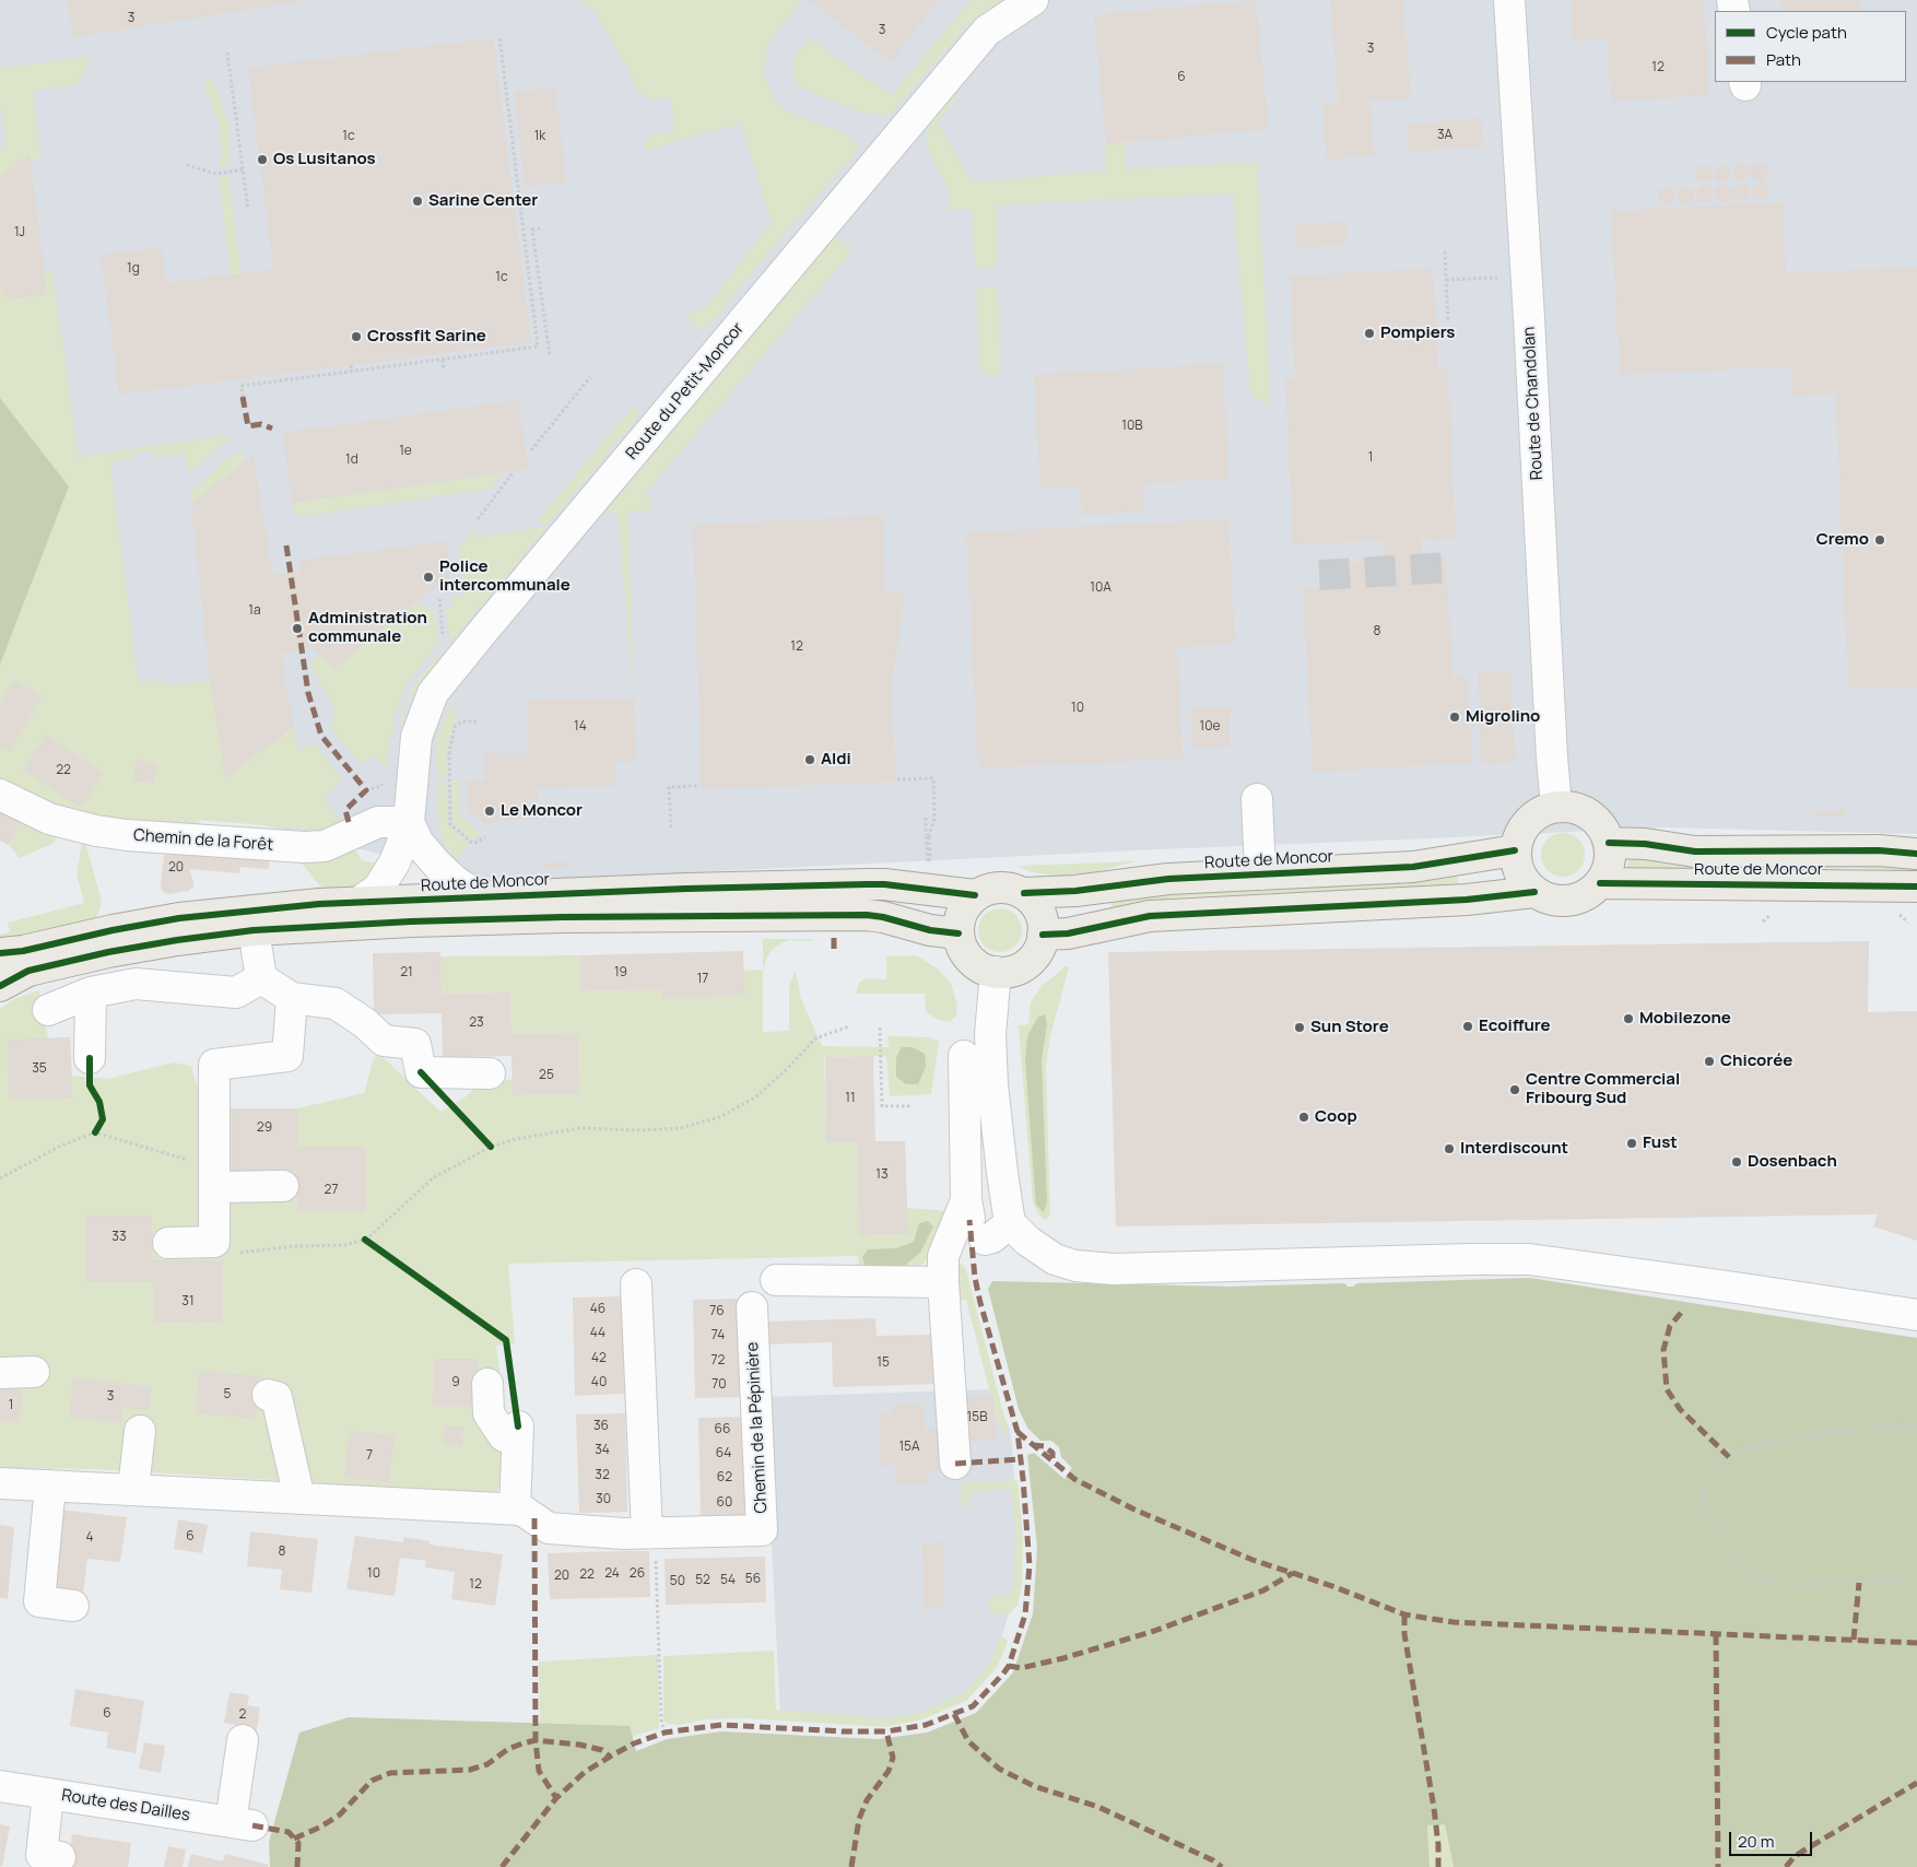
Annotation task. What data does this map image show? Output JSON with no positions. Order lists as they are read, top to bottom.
{
  "streets": {
    "main road": ["Route de Moncor"],
    "street": [
      "Route du Petit-Moncor",
      "Route de Chandolan",
      "Chemin de la Forêt",
      "Chemin de la Pépinière",
      "Route des Dailles"
    ]
  },
  "crossings": [
    ["Route du Petit-Moncor", "Chemin de la Forêt"],
    ["Route du Petit-Moncor", "Route de Moncor"],
    ["Route de Chandolan", "Route de Moncor"]
  ],
  "places": [
    "Os Lusitanos",
    "Sarine Center",
    "Pompiers",
    "Crossfit Sarine",
    "Cremo",
    "Police intercommunale",
    "Administration communale",
    "Migrolino",
    "Aldi",
    "Le Moncor",
    "Mobilezone",
    "Ecoiffure",
    "Sun Store",
    "Chicorée",
    "Centre Commercial Fribourg Sud",
    "Coop",
    "Fust",
    "Interdiscount",
    "Dosenbach"
  ],
  "house_numbers": [
    "3",
    "3",
    "3",
    "12",
    "6",
    "3A",
    "1c",
    "1k",
    "1J",
    "1g",
    "1c",
    "10B",
    "1e",
    "1",
    "1d",
    "10A",
    "1a",
    "8",
    "12",
    "10",
    "14",
    "10e",
    "22",
    "20",
    "21",
    "19",
    "17",
    "23",
    "35",
    "25",
    "11",
    "29",
    "13",
    "27",
    "33",
    "31",
    "46",
    "76",
    "44",
    "74",
    "42",
    "72",
    "15",
    "9",
    "40",
    "70",
    "5",
    "3",
    "1",
    "15B",
    "36",
    "66",
    "15A",
    "34",
    "64",
    "7",
    "32",
    "62",
    "30",
    "60",
    "6",
    "4",
    "8",
    "10",
    "24",
    "26",
    "22",
    "20",
    "56",
    "52",
    "54",
    "50",
    "12",
    "6",
    "2"
  ],
  "legend": ["Cycle path", "Path"],
  "scale_bar": "20 m"
}
